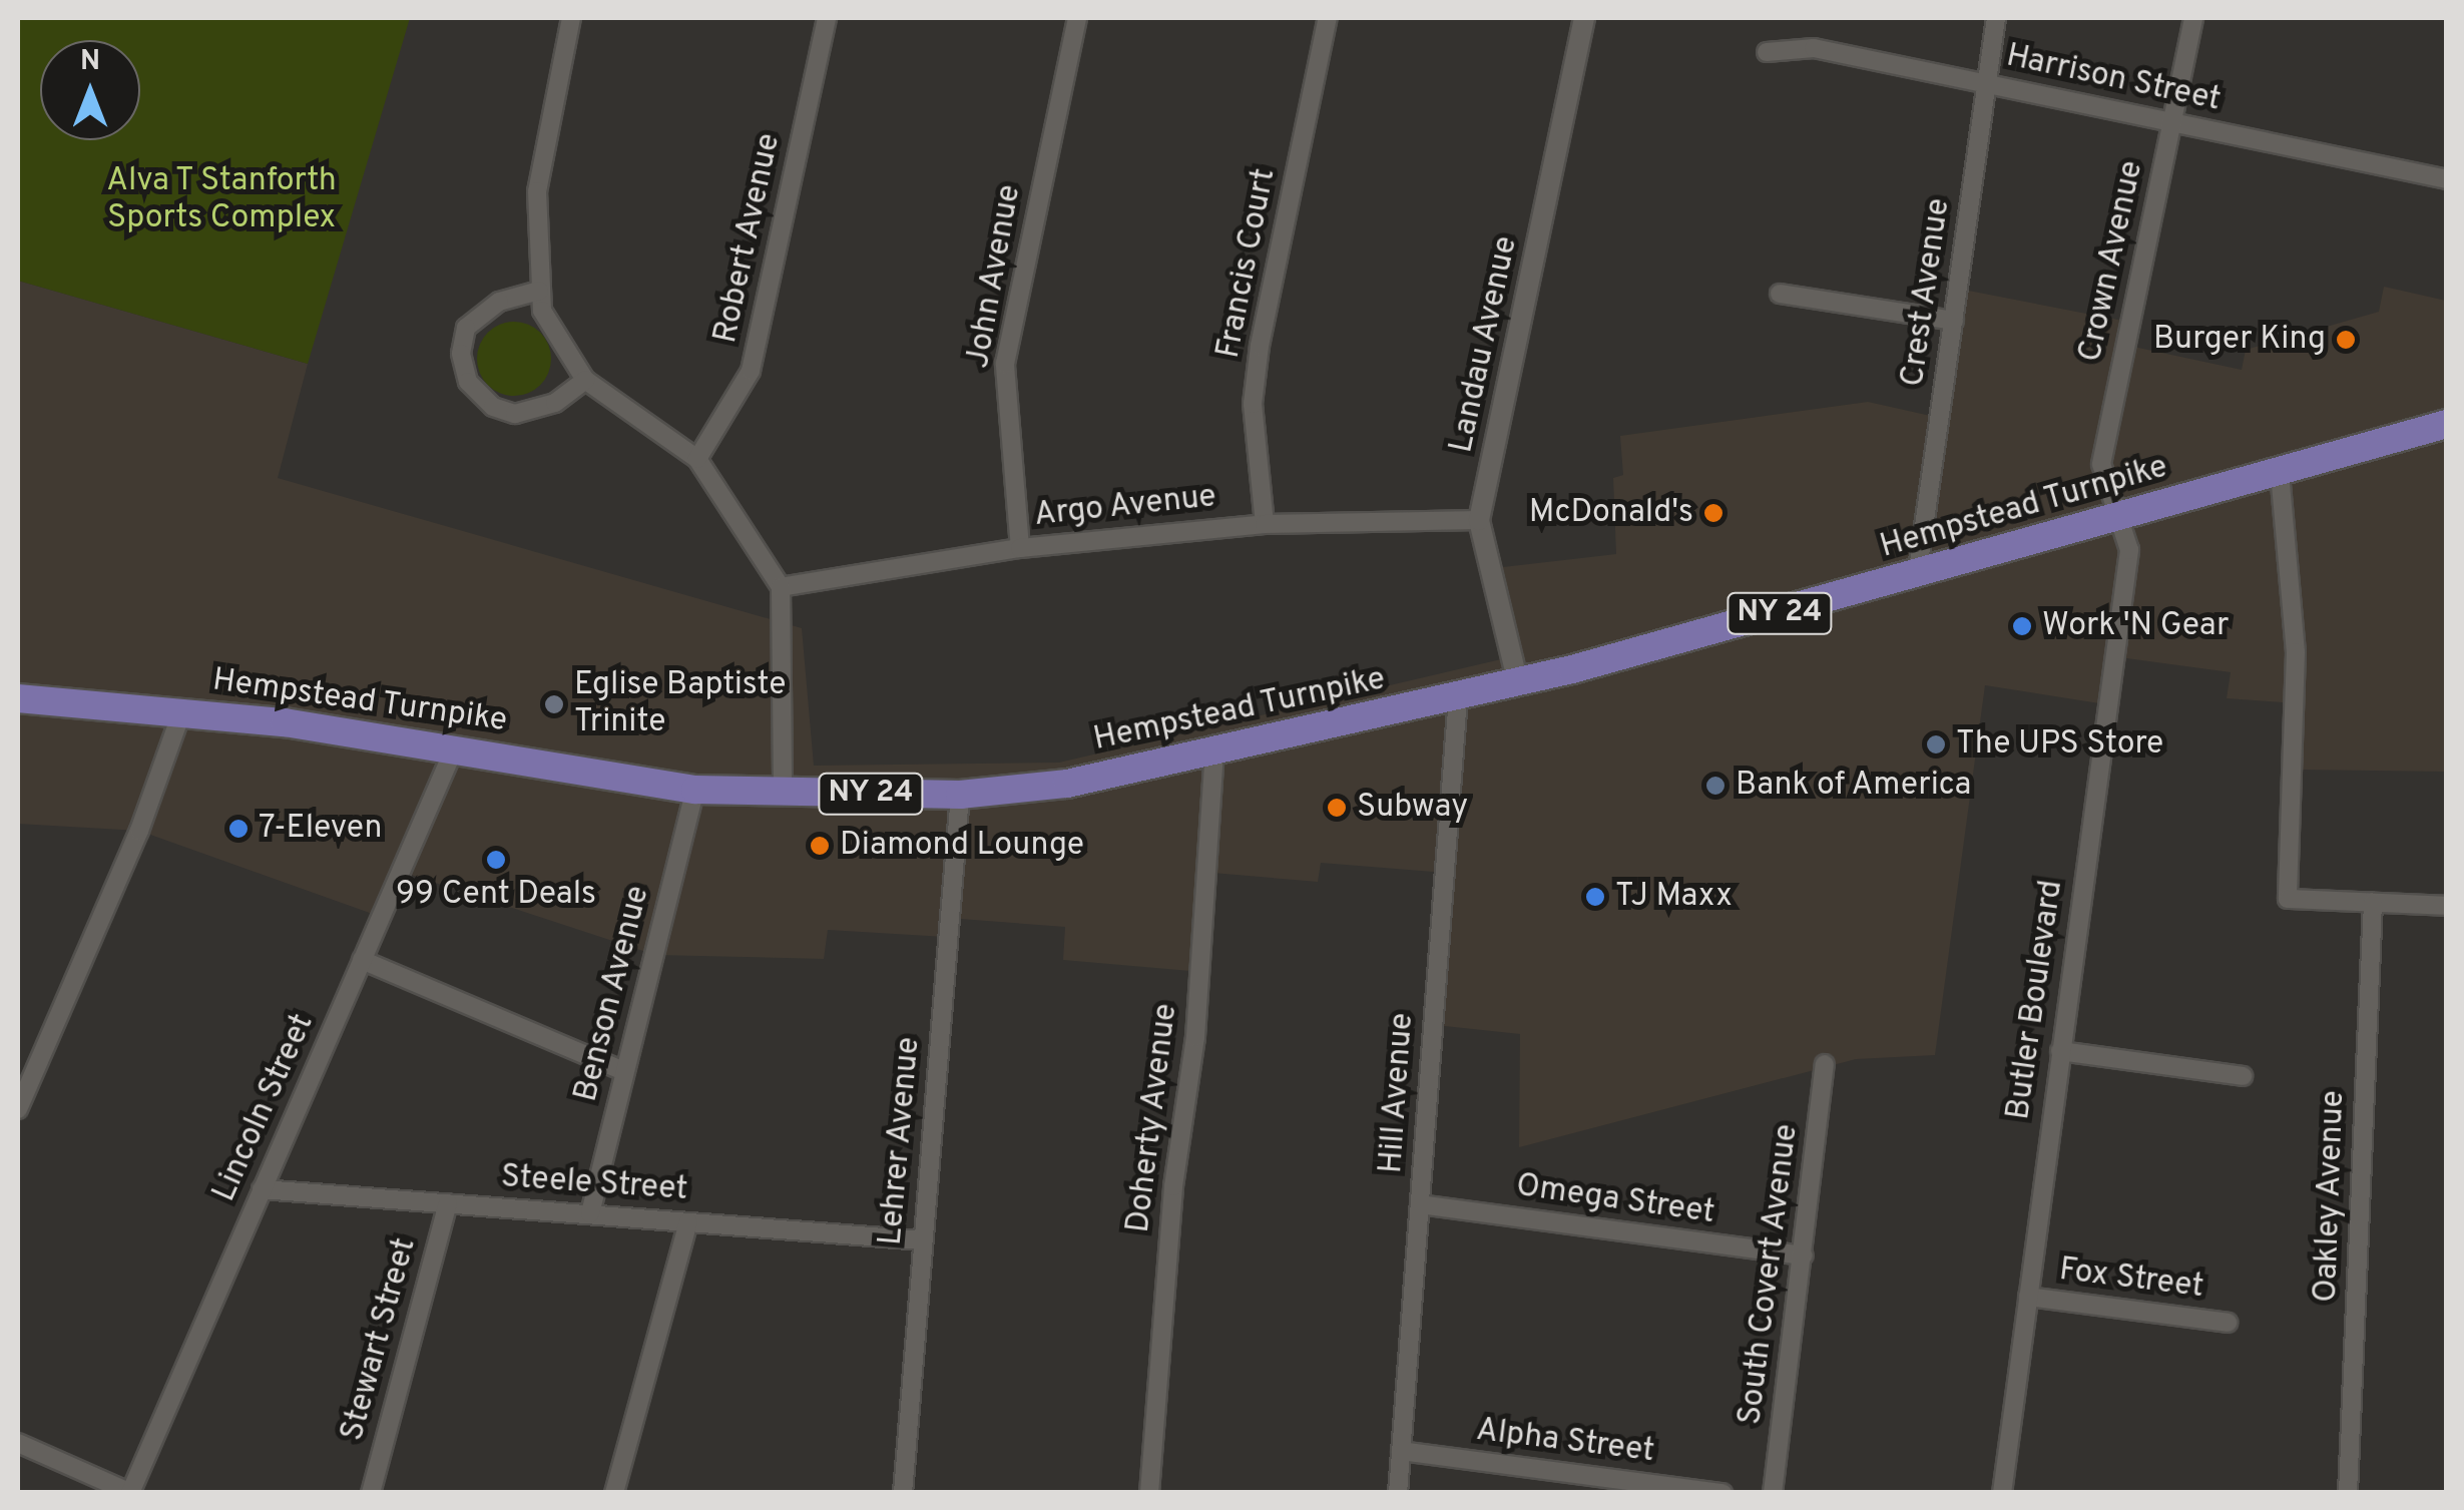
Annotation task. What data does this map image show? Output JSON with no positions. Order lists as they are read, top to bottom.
{
  "streets": {
    "main road": ["Hempstead Turnpike", "NY 24"],
    "street": [
      "Harrison Street",
      "Robert Avenue",
      "Crown Avenue",
      "Francis Court",
      "John Avenue",
      "Crest Avenue",
      "Landau Avenue",
      "Argo Avenue",
      "Benson Avenue",
      "Butler Boulevard",
      "Hill Avenue",
      "Lincoln Street",
      "Doherty Avenue",
      "Lehrer Avenue",
      "Steele Street",
      "Oakley Avenue",
      "Omega Street",
      "South Covert Avenue",
      "Fox Street",
      "Stewart Street",
      "Alpha Street"
    ]
  },
  "crossings": [
    ["Harrison Street", "Crown Avenue"],
    ["Harrison Street", "Crest Avenue"],
    ["Crown Avenue", "Hempstead Turnpike"],
    ["Crown Avenue", "Butler Boulevard"],
    ["Francis Court", "Argo Avenue"],
    ["John Avenue", "Argo Avenue"],
    ["Crest Avenue", "Hempstead Turnpike"],
    ["Landau Avenue", "Argo Avenue"],
    ["Landau Avenue", "Hempstead Turnpike"],
    ["Hempstead Turnpike", "Benson Avenue"],
    ["Hempstead Turnpike", "Butler Boulevard"],
    ["Hempstead Turnpike", "Hill Avenue"],
    ["Hempstead Turnpike", "Lincoln Street"],
    ["Hempstead Turnpike", "Doherty Avenue"],
    ["Hempstead Turnpike", "Lehrer Avenue"],
    ["Benson Avenue", "Steele Street"],
    ["Butler Boulevard", "Fox Street"],
    ["Hill Avenue", "Omega Street"],
    ["Hill Avenue", "Alpha Street"],
    ["Lincoln Street", "Steele Street"],
    ["Lehrer Avenue", "Steele Street"],
    ["Steele Street", "Stewart Street"],
    ["Omega Street", "South Covert Avenue"]
  ],
  "parks": ["Alva T Stanforth Sports Complex"],
  "places": [
    "Burger King",
    "McDonald's",
    "Work 'N Gear",
    "Eglise Baptiste Trinite",
    "The UPS Store",
    "Bank of America",
    "Subway",
    "7-Eleven",
    "Diamond Lounge",
    "99 Cent Deals",
    "TJ Maxx"
  ],
  "north": "top"
}
